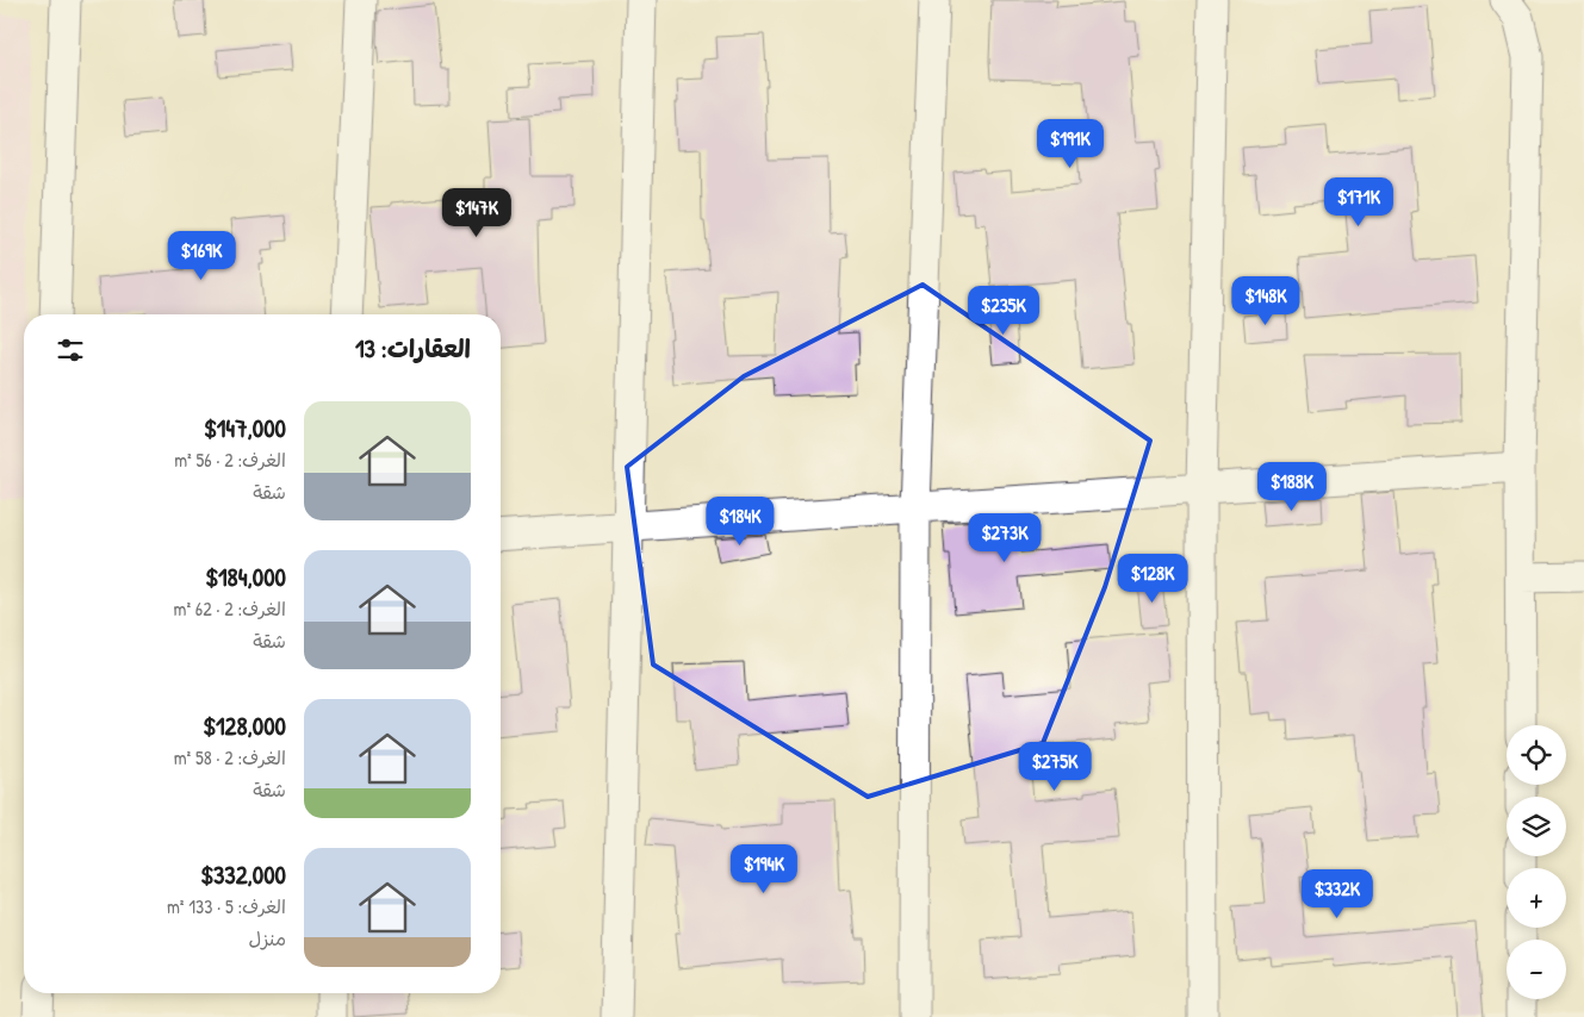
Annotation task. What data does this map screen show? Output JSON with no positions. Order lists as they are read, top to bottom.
{
  "page": {
    "price": [
      "$191K",
      "$171K",
      "$147K",
      "$169K",
      "$148K",
      "$235K",
      "$188K",
      "$184K",
      "$273K",
      "$128K",
      "$275K",
      "$194K",
      "$332K"
    ],
    "heading": "العقارات: 13",
    "list": [
      {
        "name": "$147,000",
        "note": "الغرف: 2 · 56 m² · شقة"
      },
      {
        "name": "$184,000",
        "note": "الغرف: 2 · 62 m² · شقة"
      },
      {
        "name": "$128,000",
        "note": "الغرف: 2 · 58 m² · شقة"
      },
      {
        "name": "$332,000",
        "note": "الغرف: 5 · 133 m² · منزل"
      }
    ],
    "map_buttons": ["+", "−"]
  }
}
